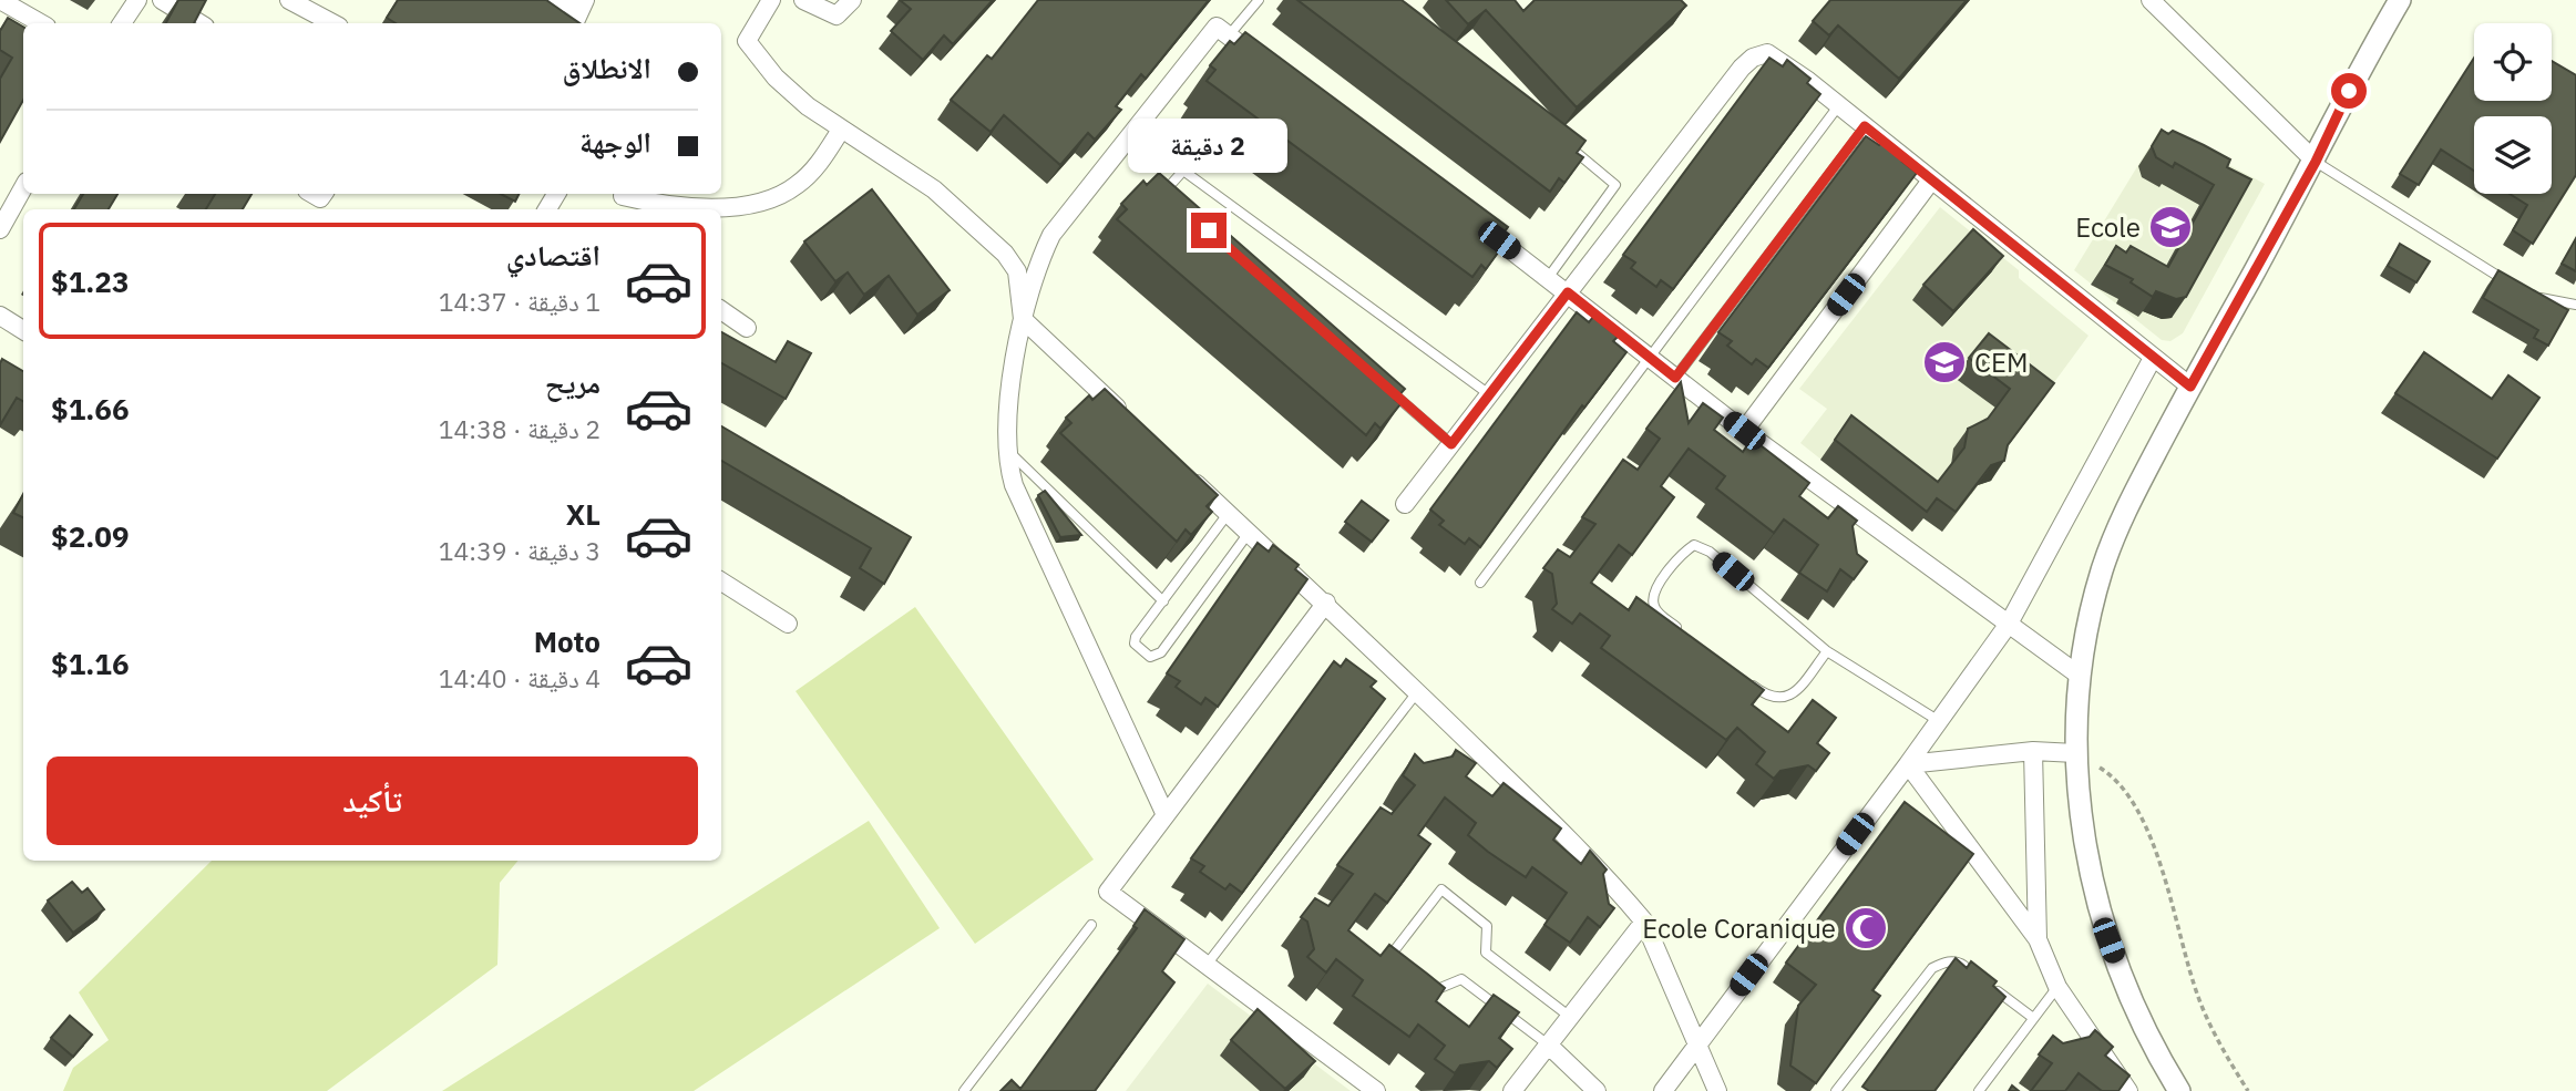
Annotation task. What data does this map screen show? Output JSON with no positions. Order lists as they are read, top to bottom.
{
  "places": {
    "school or university": ["Ecole", "CEM"],
    "mosque": ["Ecole Coranique"]
  },
  "page": {
    "banner": ["الانطلاق", "الوجهة"],
    "bubble": "2 دقيقة",
    "list": [
      {
        "name": "اقتصادي",
        "note": "1 دقيقة · 14:37",
        "value": "$1.23"
      },
      {
        "name": "مريح",
        "note": "2 دقيقة · 14:38",
        "value": "$1.66"
      },
      {
        "name": "XL",
        "note": "3 دقيقة · 14:39",
        "value": "$2.09"
      },
      {
        "name": "Moto",
        "note": "4 دقيقة · 14:40",
        "value": "$1.16"
      }
    ],
    "buttons": "تأكيد"
  }
}
